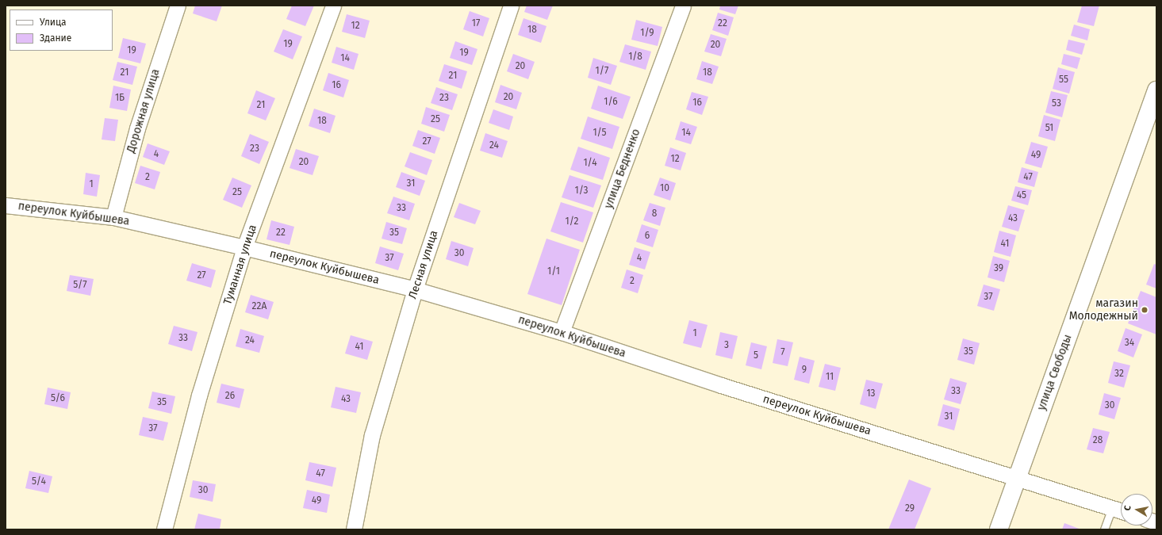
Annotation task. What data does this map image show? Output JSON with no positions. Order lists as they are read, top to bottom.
{
  "streets": {
    "main road": ["улица Свободы"],
    "street": [
      "Дорожная улица",
      "улица Бедненко",
      "переулок Куйбышева",
      "Туманная улица",
      "Лесная улица"
    ]
  },
  "crossings": [
    ["Дорожная улица", "переулок Куйбышева"],
    ["улица Бедненко", "переулок Куйбышева"],
    ["переулок Куйбышева", "Туманная улица"],
    ["переулок Куйбышева", "Лесная улица"],
    ["переулок Куйбышева", "улица Свободы"]
  ],
  "places": ["магазин Молодежный"],
  "house_numbers": [
    "17",
    "22",
    "12",
    "18",
    "1/9",
    "19",
    "20",
    "19",
    "19",
    "1/8",
    "14",
    "20",
    "1/7",
    "21",
    "18",
    "21",
    "55",
    "16",
    "20",
    "1Б",
    "23",
    "1/6",
    "16",
    "53",
    "21",
    "25",
    "18",
    "51",
    "1/5",
    "14",
    "27",
    "24",
    "23",
    "4",
    "49",
    "12",
    "20",
    "1/4",
    "2",
    "47",
    "31",
    "1",
    "10",
    "1/3",
    "25",
    "45",
    "33",
    "8",
    "43",
    "1/2",
    "22",
    "35",
    "6",
    "41",
    "30",
    "37",
    "4",
    "39",
    "1/1",
    "27",
    "2",
    "5/7",
    "37",
    "22А",
    "1",
    "33",
    "24",
    "34",
    "3",
    "41",
    "35",
    "7",
    "5",
    "9",
    "32",
    "11",
    "33",
    "13",
    "26",
    "5/6",
    "43",
    "35",
    "30",
    "31",
    "37",
    "28",
    "47",
    "5/4",
    "30",
    "49",
    "29"
  ],
  "legend": ["Улица", "Здание"],
  "north": "left"
}
